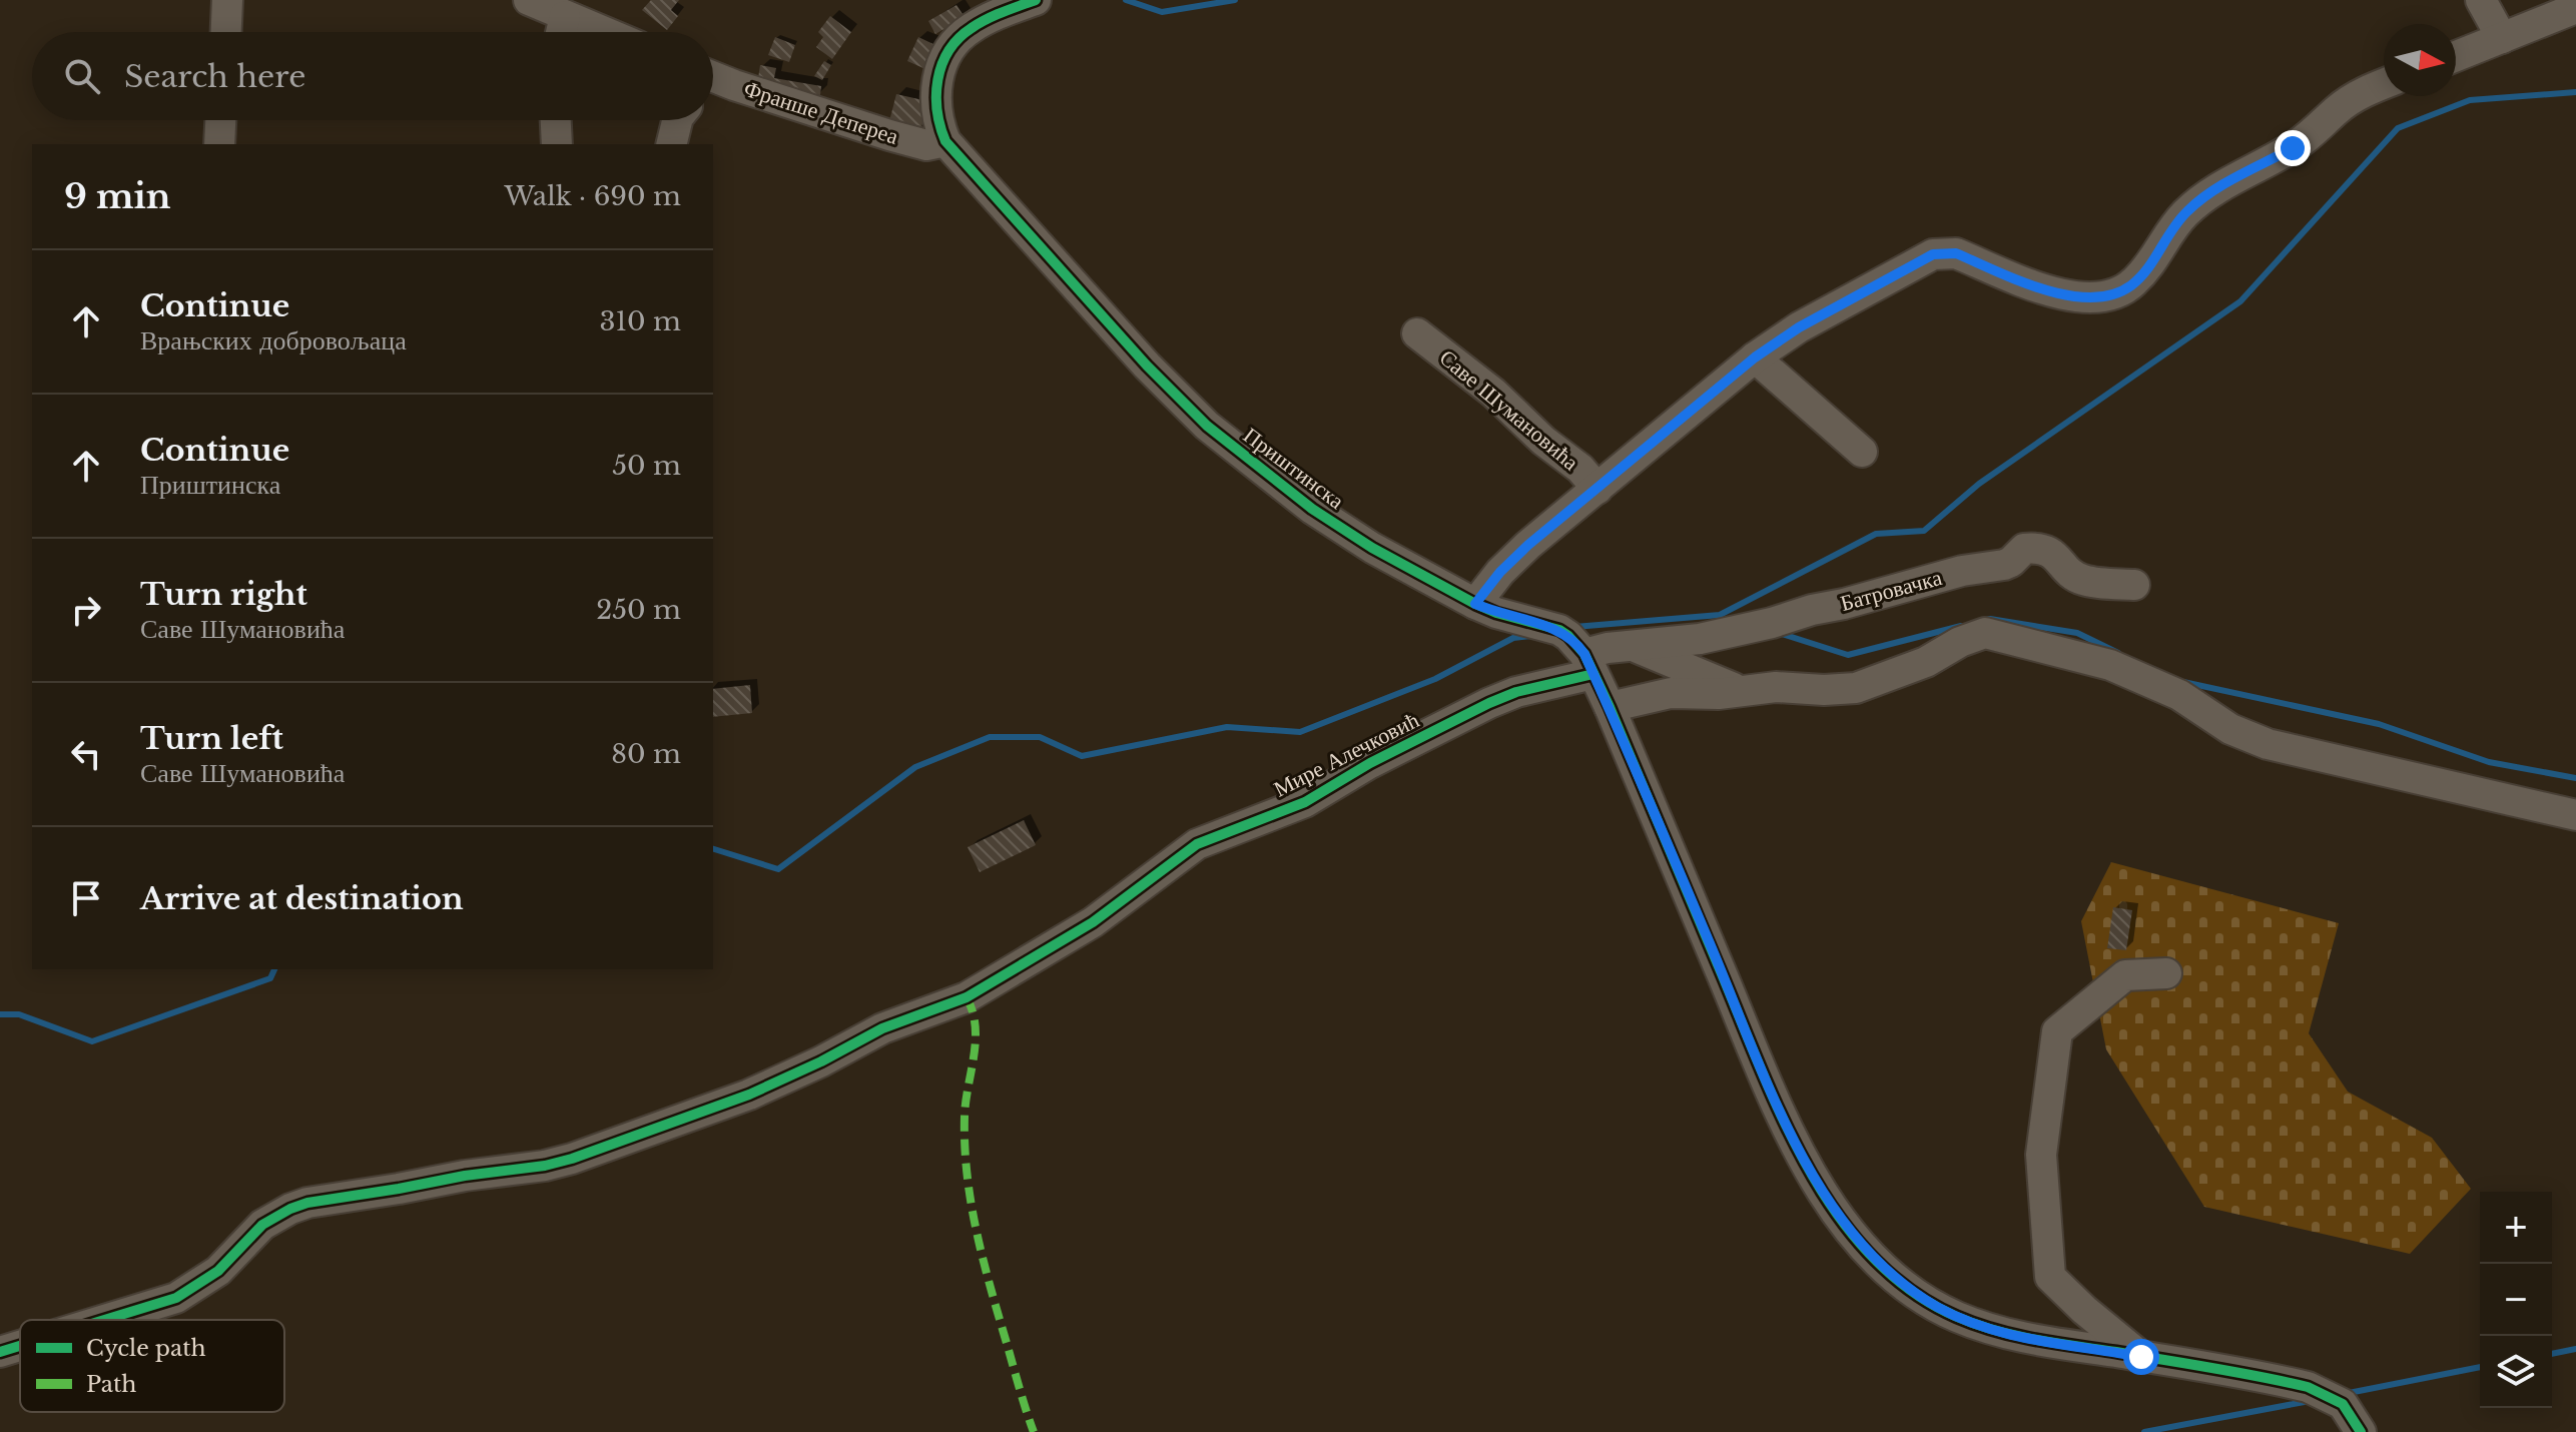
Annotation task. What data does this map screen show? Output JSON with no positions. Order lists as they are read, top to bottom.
{
  "streets": {
    "street": [
      "Франше Депереа",
      "Саве Шумановића",
      "Приштинска",
      "Батровачка",
      "Мире Алечковић"
    ]
  },
  "crossings": [
    ["Франше Депереа", "Приштинска"],
    ["Саве Шумановића", "Приштинска"],
    ["Приштинска", "Батровачка"],
    ["Приштинска", "Мире Алечковић"],
    ["Батровачка", "Мире Алечковић"]
  ],
  "legend": ["Cycle path", "Path"],
  "north": "right",
  "page": {
    "search": "Search here",
    "heading": ["9 min", "Walk · 690 m"],
    "list": [
      ["Continue", "Врањских добровољаца", "310 m"],
      ["Continue", "Приштинска", "50 m"],
      ["Turn right", "Саве Шумановића", "250 m"],
      ["Turn left", "Саве Шумановића", "80 m"],
      "Arrive at destination"
    ],
    "map_buttons": ["+", "−"]
  }
}
